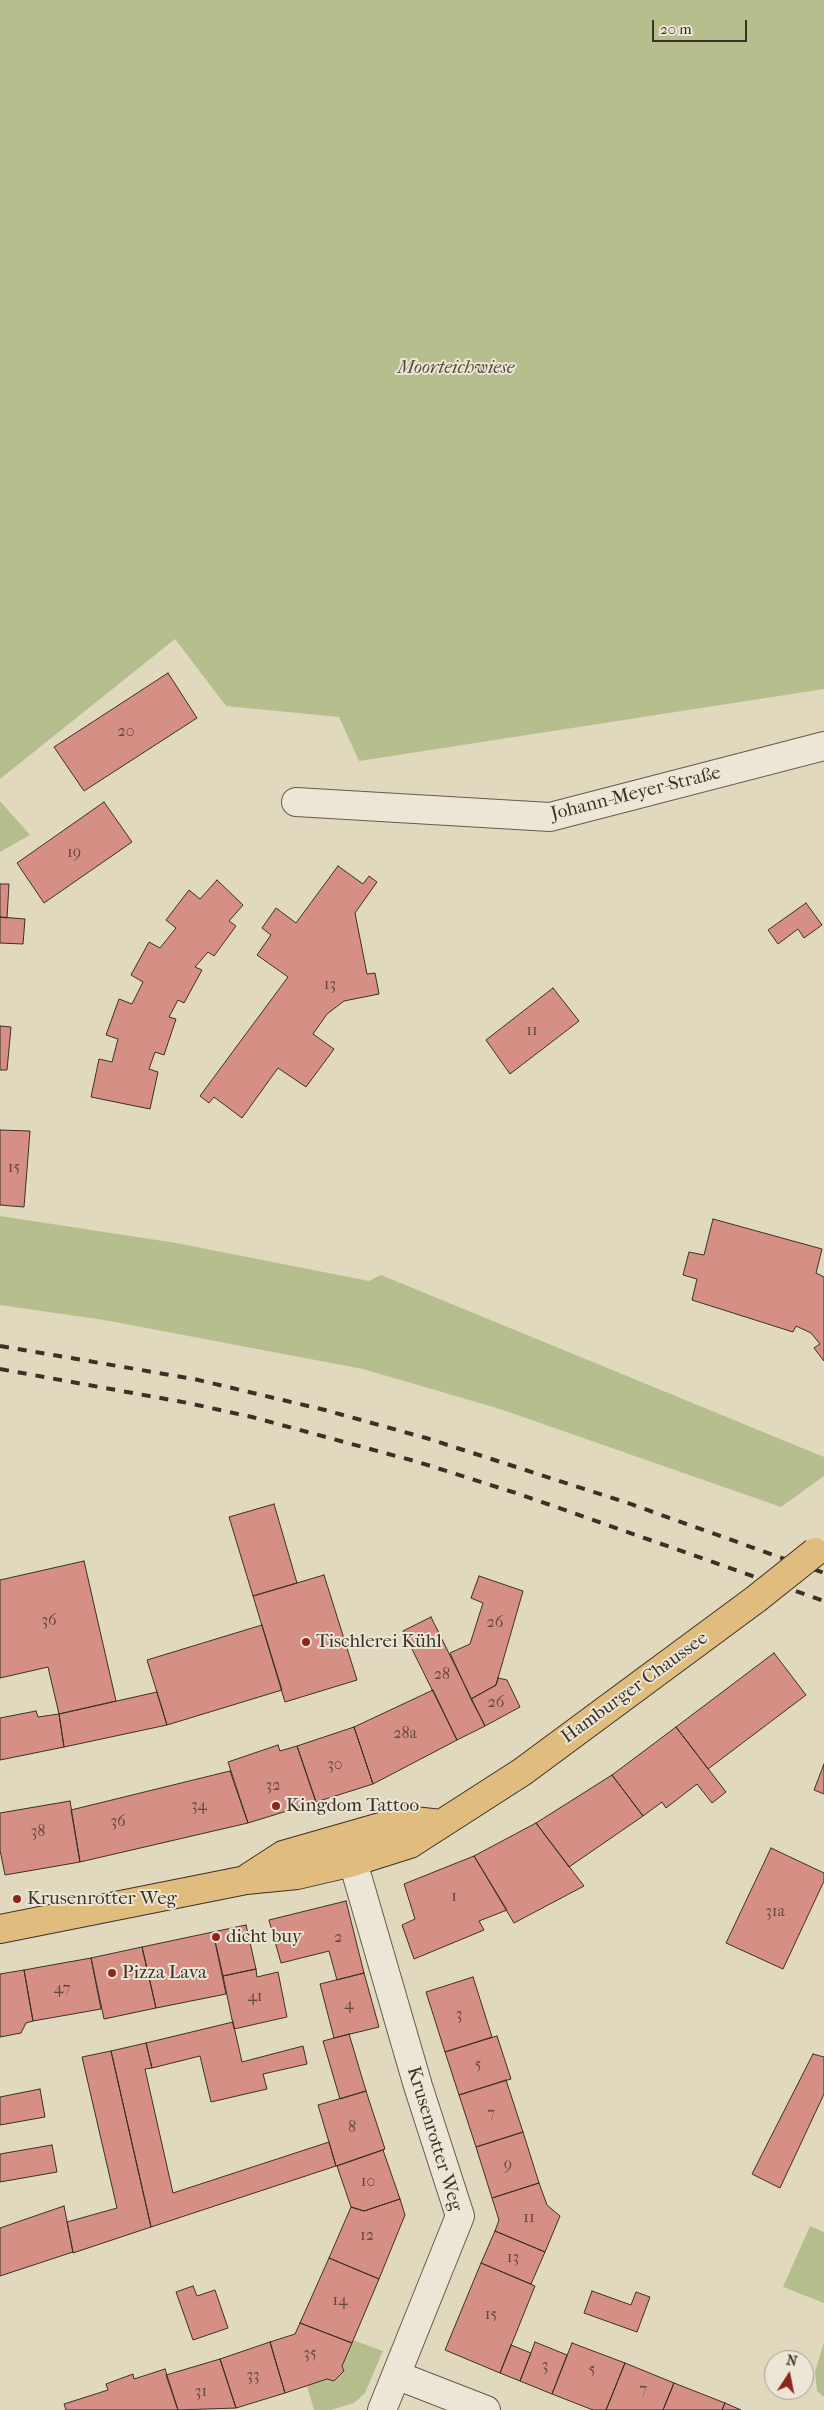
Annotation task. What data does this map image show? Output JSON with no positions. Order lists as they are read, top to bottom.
{
  "streets": {
    "main road": ["Hamburger Chaussee"],
    "street": ["Johann-Meyer-Straße", "Krusenrotter Weg"]
  },
  "crossings": [
    ["Hamburger Chaussee", "Krusenrotter Weg"]
  ],
  "parks": ["Moorteichwiese"],
  "places": [
    "Tischlerei Kühl",
    "Kingdom Tattoo",
    "Krusenrotter Weg",
    "dicht buy",
    "Pizza Lava"
  ],
  "house_numbers": [
    "20",
    "19",
    "13",
    "11",
    "15",
    "36",
    "26",
    "28",
    "26",
    "28a",
    "30",
    "32",
    "34",
    "36",
    "38",
    "1",
    "31a",
    "2",
    "47",
    "41",
    "4",
    "3",
    "5",
    "7",
    "8",
    "9",
    "10",
    "11",
    "12",
    "13",
    "14",
    "15",
    "35",
    "3",
    "5",
    "33",
    "7",
    "31"
  ],
  "scale_bar": "20 m",
  "north": "top"
}
